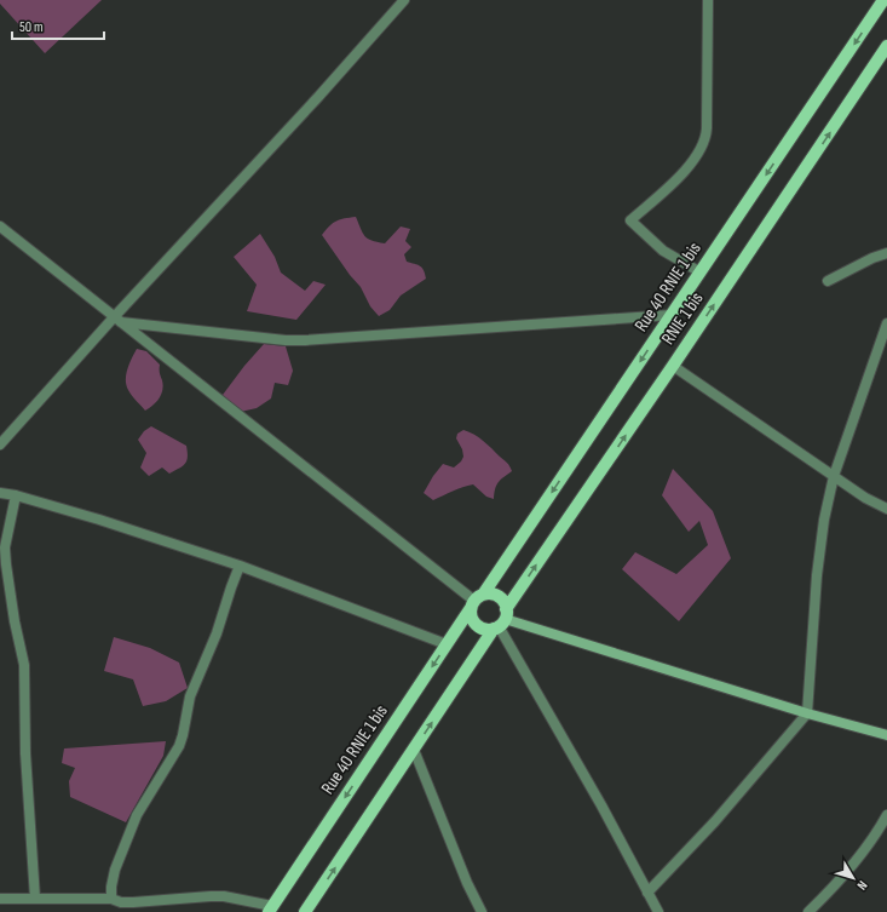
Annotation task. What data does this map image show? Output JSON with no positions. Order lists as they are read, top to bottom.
{
  "streets": {
    "main road": ["Rue 40 RNIE 1 bis", "RNIE 1 bis"]
  },
  "crossings": [
    ["Rue 40 RNIE 1 bis", "RNIE 1 bis"]
  ],
  "one_way": ["RNIE 1 bis"],
  "scale_bar": "50 m",
  "north": "bottom right"
}
